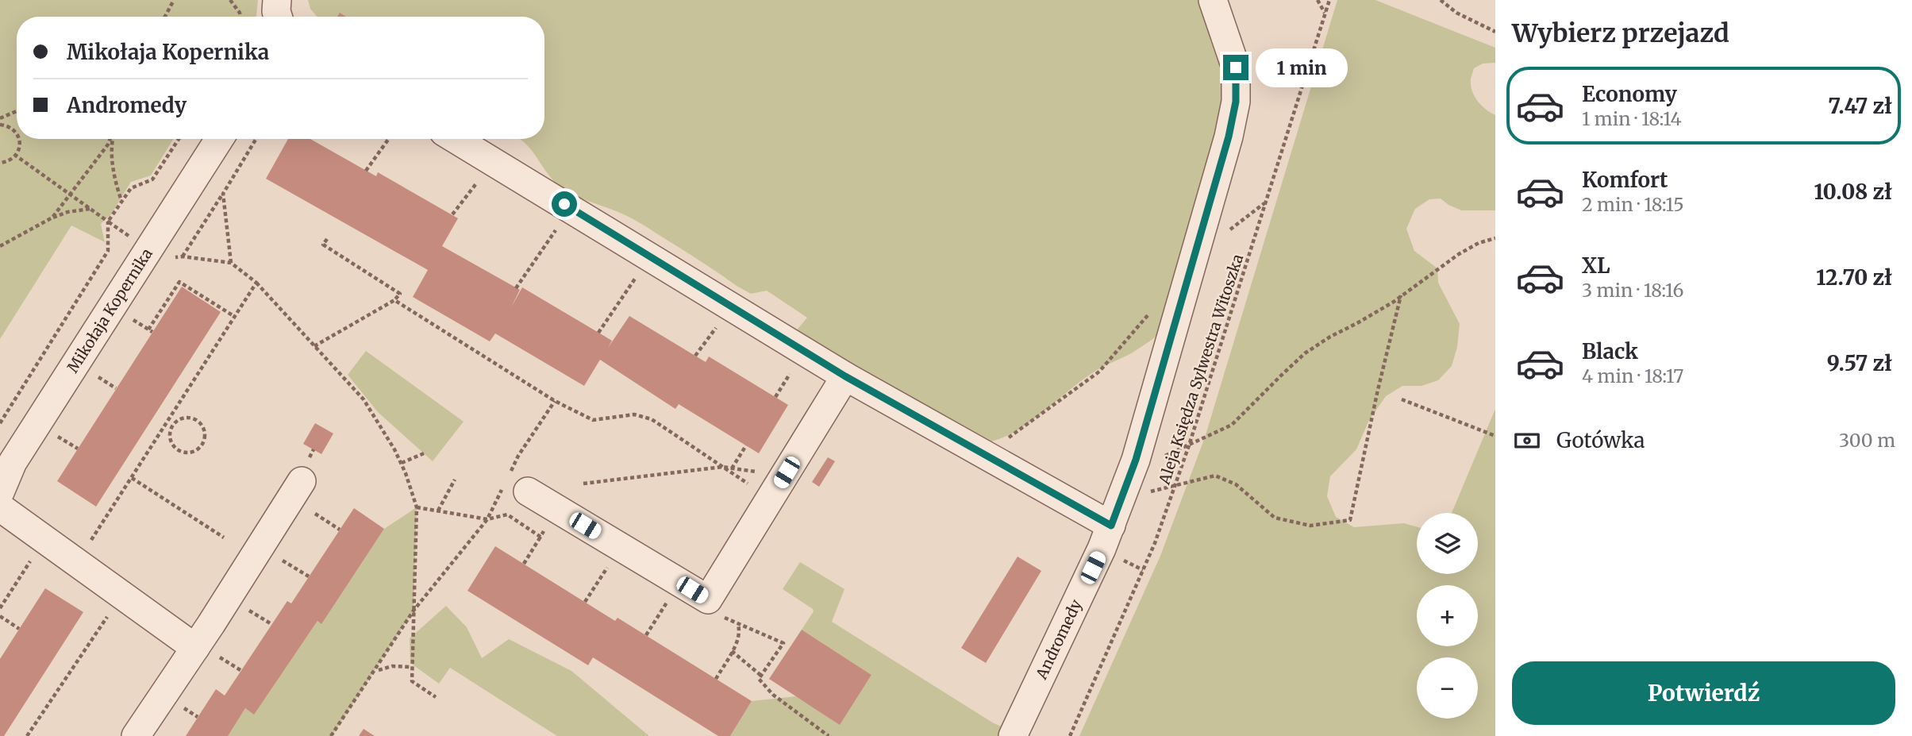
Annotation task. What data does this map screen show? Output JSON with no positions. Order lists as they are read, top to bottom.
{
  "streets": {
    "street": ["Mikołaja Kopernika", "Andromedy"],
    "path": ["Aleja Księdza Sylwestra Witoszka"]
  },
  "page": {
    "heading": "Wybierz przejazd",
    "banner": ["Mikołaja Kopernika", "Andromedy"],
    "bubble": "1 min",
    "list": [
      {
        "name": "Economy",
        "note": "1 min · 18:14",
        "value": "7.47 zł"
      },
      {
        "name": "Komfort",
        "note": "2 min · 18:15",
        "value": "10.08 zł"
      },
      {
        "name": "XL",
        "note": "3 min · 18:16",
        "value": "12.70 zł"
      },
      {
        "name": "Black",
        "note": "4 min · 18:17",
        "value": "9.57 zł"
      }
    ],
    "pay": ["Gotówka", "300 m"],
    "map_buttons": ["+", "−"],
    "buttons": "Potwierdź"
  }
}
